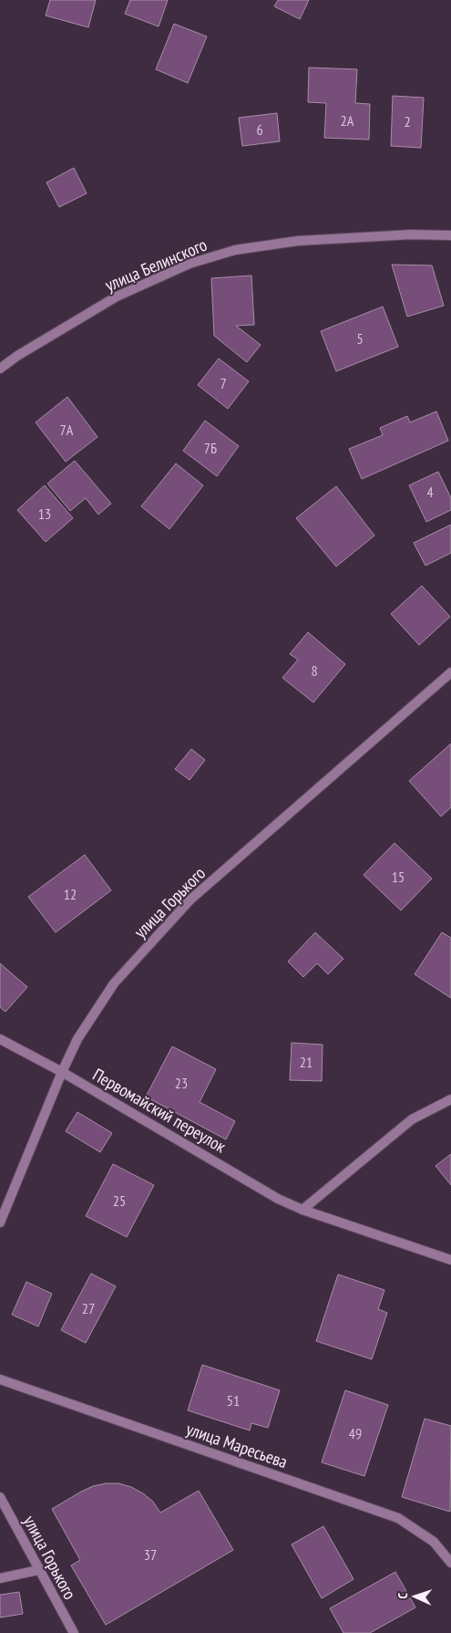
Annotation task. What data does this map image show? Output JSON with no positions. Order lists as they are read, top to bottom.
{
  "streets": {
    "street": [
      "улица Белинского",
      "улица Горького",
      "Первомайский переулок",
      "улица Маресьева"
    ]
  },
  "crossings": [
    ["улица Горького", "Первомайский переулок"]
  ],
  "house_numbers": [
    "2А",
    "2",
    "6",
    "5",
    "7",
    "7А",
    "7Б",
    "4",
    "13",
    "8",
    "15",
    "12",
    "21",
    "23",
    "25",
    "27",
    "51",
    "49",
    "37"
  ],
  "north": "left"
}
